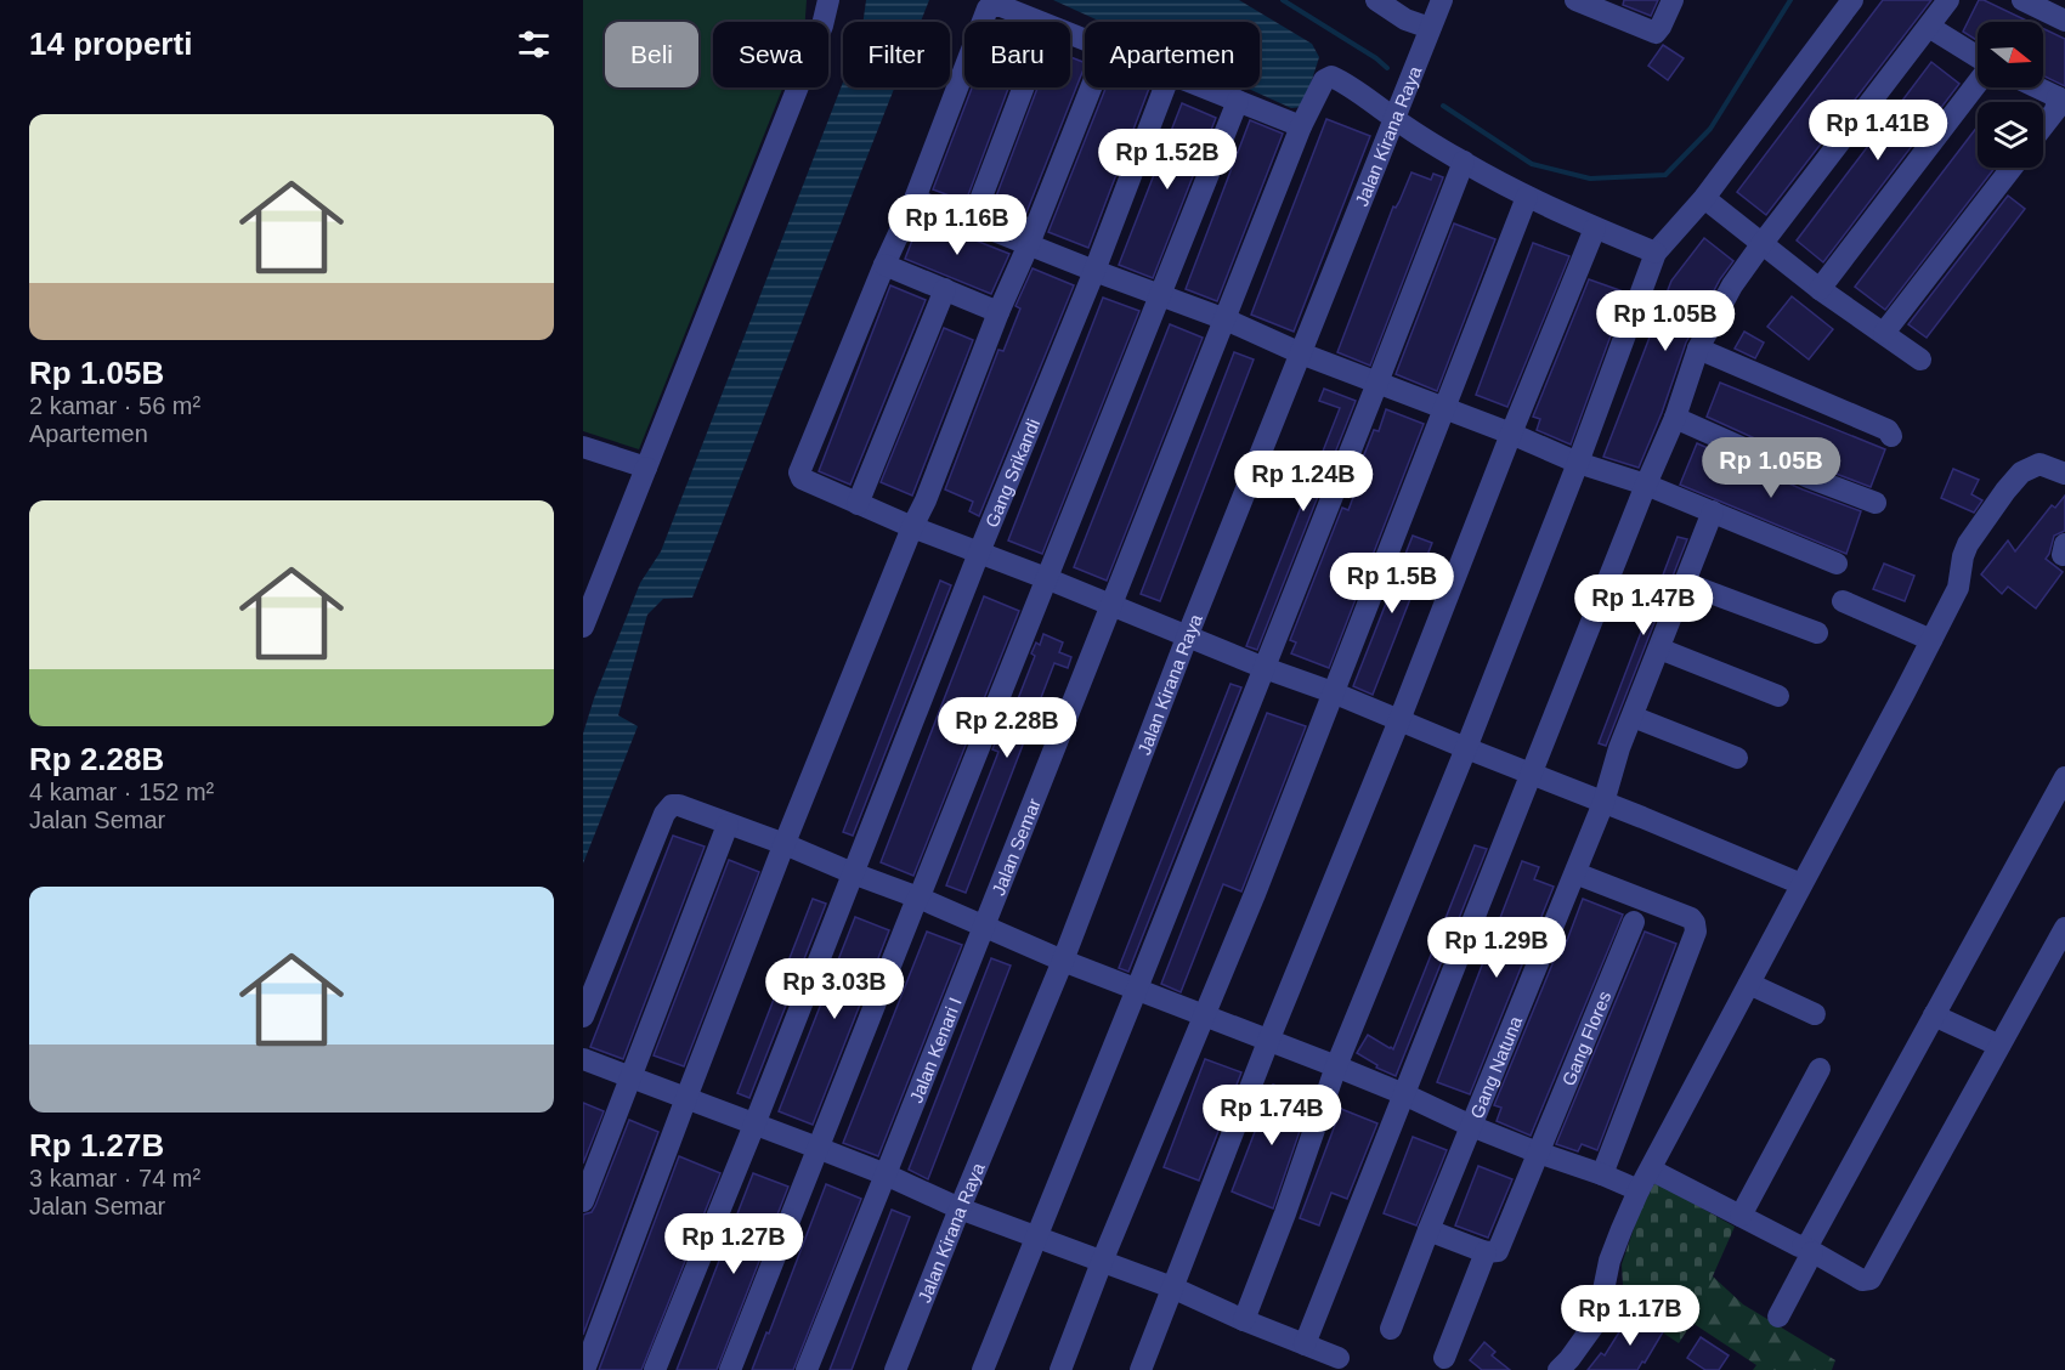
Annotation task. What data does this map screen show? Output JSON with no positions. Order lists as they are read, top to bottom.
{
  "streets": {
    "street": [
      "Jalan Kirana Raya",
      "Gang Srikandi",
      "Jalan Semar",
      "Gang Flores",
      "Jalan Kenari I",
      "Gang Natuna"
    ]
  },
  "crossings": [
    ["Jalan Kirana Raya", "Jalan Semar"],
    ["Jalan Semar", "Jalan Kenari I"]
  ],
  "north": "right",
  "page": {
    "heading": "14 properti",
    "chip": [
      "Beli",
      "Sewa",
      "Filter",
      "Baru",
      "Apartemen"
    ],
    "list": [
      {
        "name": "Rp 1.05B",
        "note": "2 kamar · 56 m² · Apartemen"
      },
      {
        "name": "Rp 2.28B",
        "note": "4 kamar · 152 m² · Jalan Semar"
      },
      {
        "name": "Rp 1.27B",
        "note": "3 kamar · 74 m² · Jalan Semar"
      }
    ],
    "price": [
      "Rp 1.41B",
      "Rp 1.52B",
      "Rp 1.16B",
      "Rp 1.05B",
      "Rp 1.05B",
      "Rp 1.24B",
      "Rp 1.5B",
      "Rp 1.47B",
      "Rp 2.28B",
      "Rp 1.29B",
      "Rp 3.03B",
      "Rp 1.74B",
      "Rp 1.27B",
      "Rp 1.17B"
    ]
  }
}
